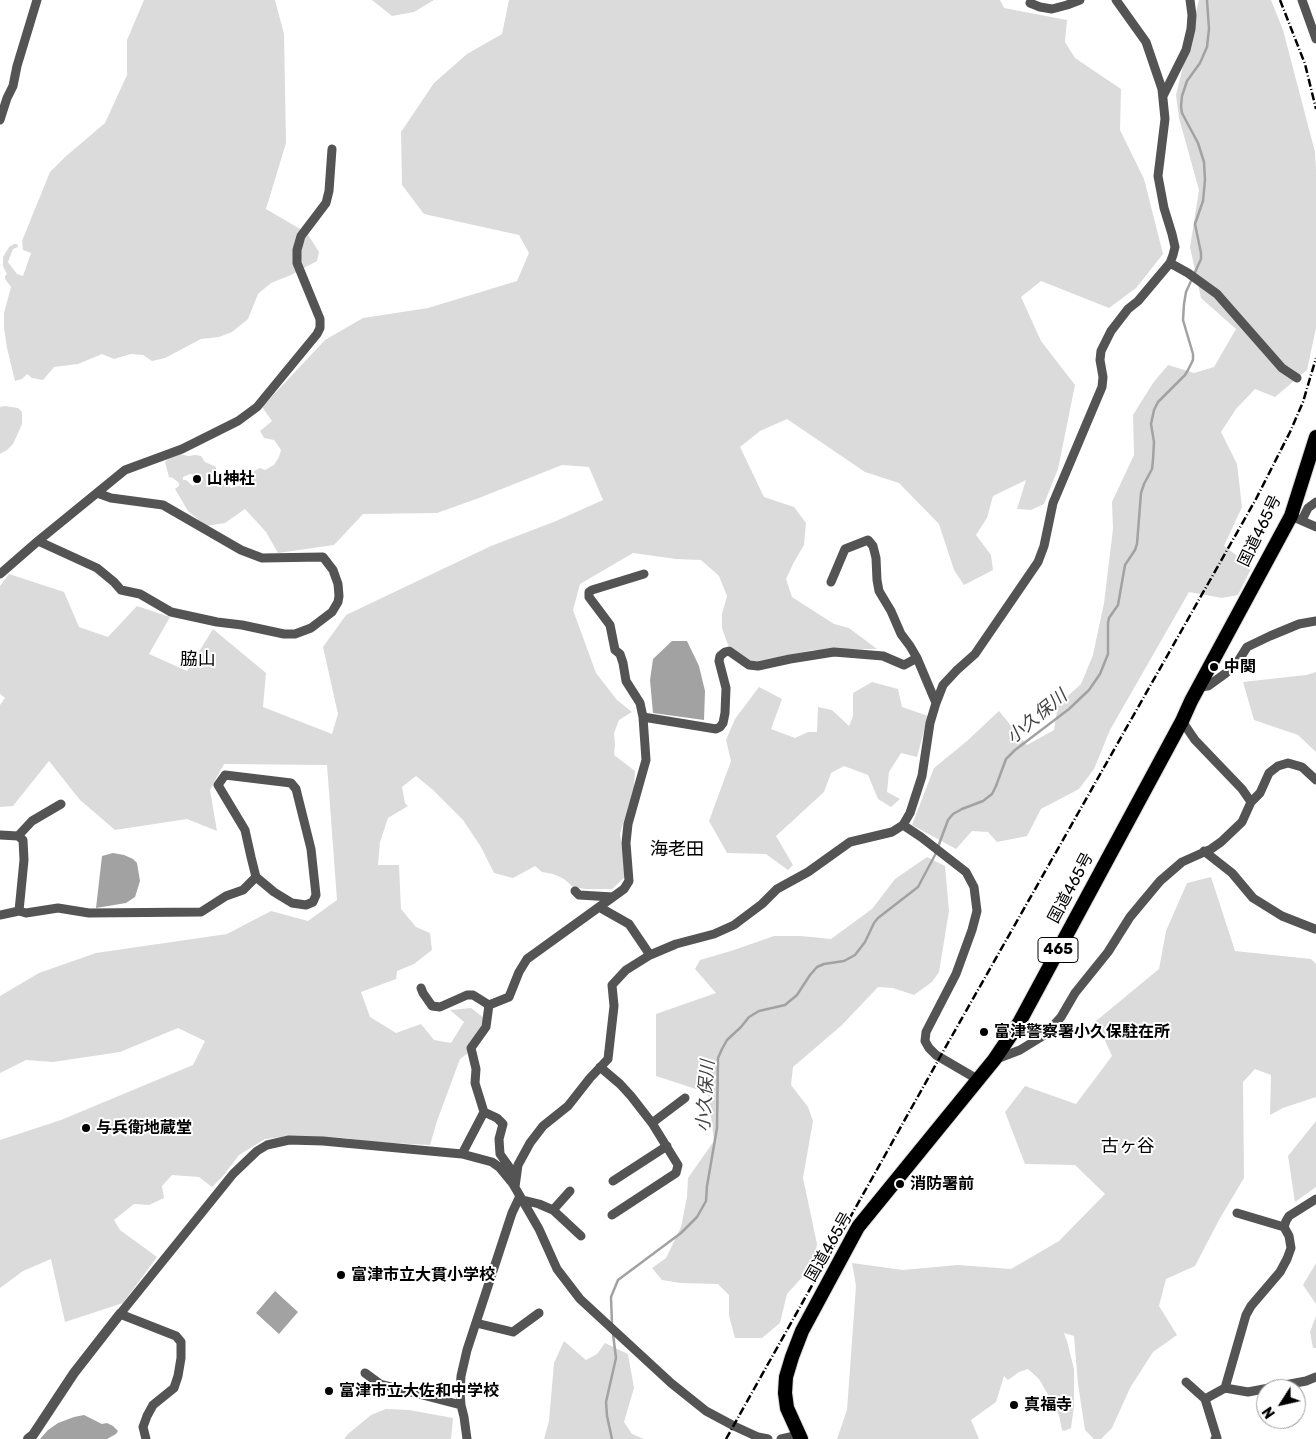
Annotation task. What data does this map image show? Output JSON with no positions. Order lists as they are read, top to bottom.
{
  "streets": {
    "highway": ["国道465号", "465"]
  },
  "districts": ["脇山", "海老田", "古ヶ谷"],
  "water": ["小久保川"],
  "places": [
    "山神社",
    "中関",
    "富津警察署小久保駐在所",
    "与兵衛地蔵堂",
    "消防署前",
    "富津市立大貫小学校",
    "富津市立大佐和中学校",
    "真福寺"
  ],
  "north": "bottom left"
}
